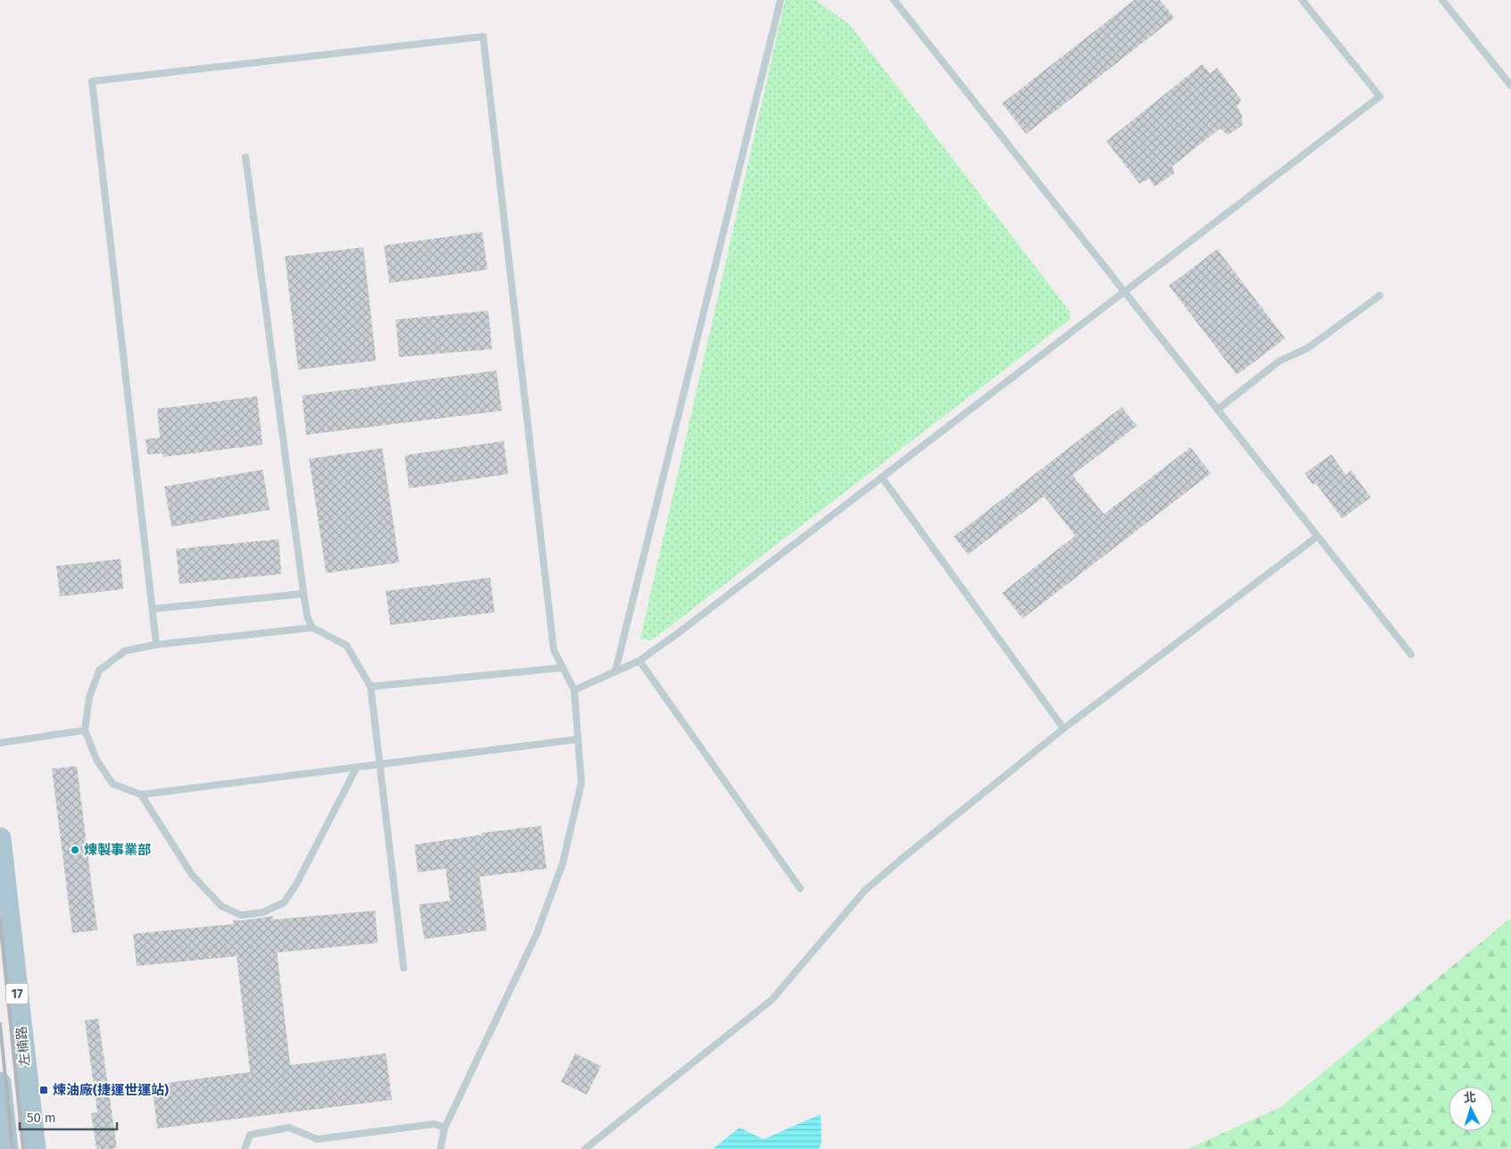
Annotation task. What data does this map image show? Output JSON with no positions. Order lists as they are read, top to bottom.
{
  "streets": {
    "main road": ["17", "左楠路"]
  },
  "places": {
    "other": ["煉製事業部"],
    "transit": ["煉油廠(捷運世運站)"]
  },
  "scale_bar": "50 m",
  "north": "top"
}
